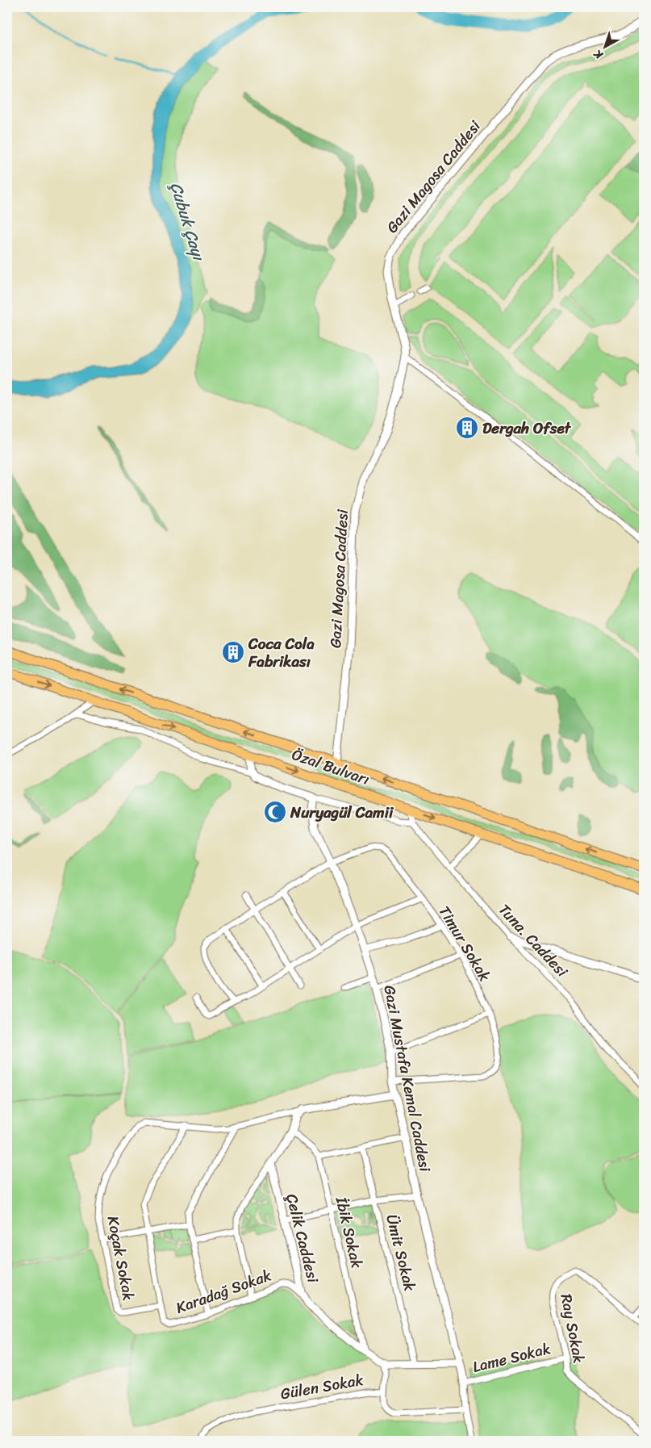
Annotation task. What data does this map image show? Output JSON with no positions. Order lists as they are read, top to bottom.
{
  "streets": {
    "highway": ["Özal Bulvarı"],
    "street": [
      "Gazi Magosa Caddesi",
      "Tuna. Caddesi",
      "Timur Sokak",
      "Gazi Mustafa Kemal Caddesi",
      "İbik Sokak",
      "Çelik Caddesi",
      "Ümit Sokak",
      "Koçak Sokak",
      "Karadağ Sokak",
      "Ray Sokak",
      "Lame Sokak",
      "Gülen Sokak"
    ]
  },
  "crossings": [
    ["Gazi Magosa Caddesi", "Özal Bulvarı"],
    ["Özal Bulvarı", "Tuna. Caddesi"],
    ["Timur Sokak", "Gazi Mustafa Kemal Caddesi"],
    ["Gazi Mustafa Kemal Caddesi", "Çelik Caddesi"],
    ["Gazi Mustafa Kemal Caddesi", "Lame Sokak"],
    ["İbik Sokak", "Çelik Caddesi"],
    ["Çelik Caddesi", "Ümit Sokak"],
    ["Çelik Caddesi", "Karadağ Sokak"],
    ["Koçak Sokak", "Karadağ Sokak"],
    ["Ray Sokak", "Lame Sokak"]
  ],
  "water": ["Çubuk Çayı"],
  "places": {
    "building": ["Dergah Ofset", "Coca Cola Fabrikası"],
    "mosque": ["Nuryagül Camii"]
  },
  "north": "bottom left"
}
